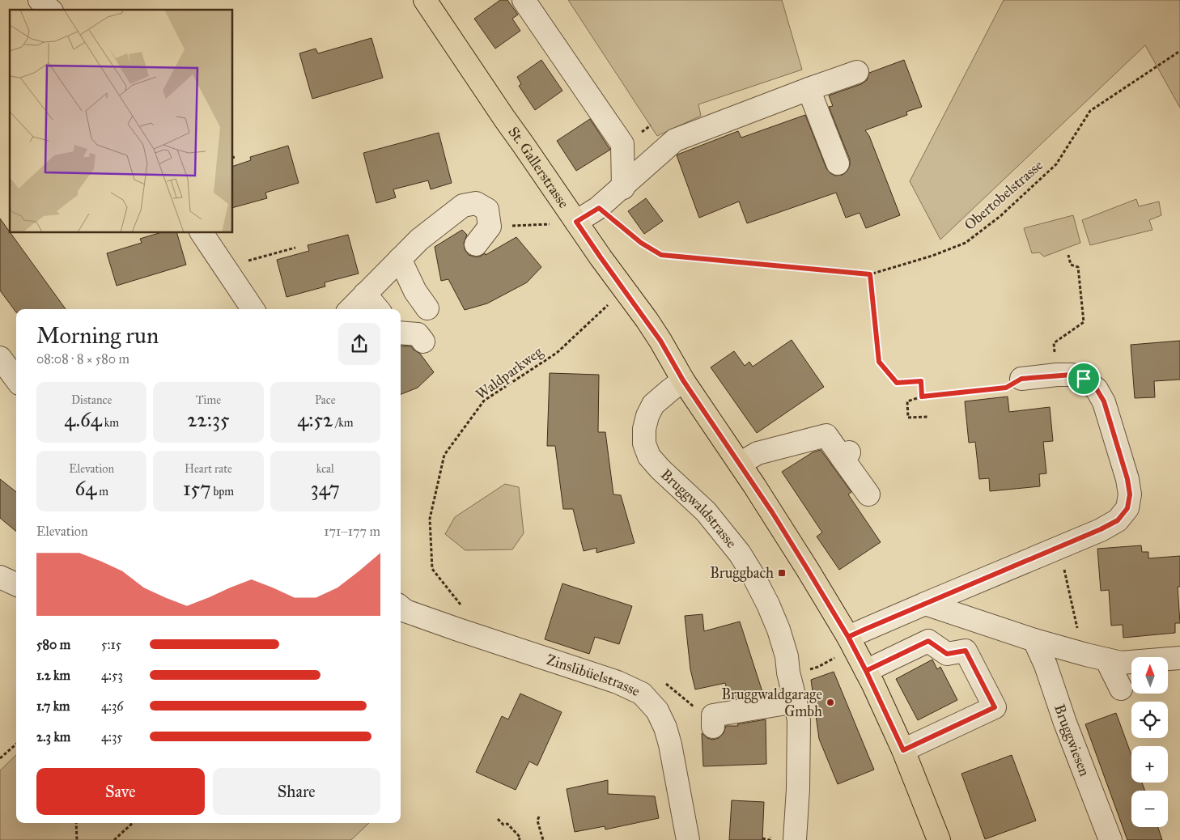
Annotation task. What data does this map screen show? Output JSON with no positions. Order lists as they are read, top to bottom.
{
  "streets": {
    "main road": ["St. Gallerstrasse"],
    "street": ["Bruggwaldstrasse", "Zinslibüelstrasse", "Bruggwiesen"],
    "path": ["Obertobelstrasse", "Waldparkweg"]
  },
  "crossings": [
    ["St. Gallerstrasse", "Bruggwaldstrasse"],
    ["Waldparkweg", "Zinslibüelstrasse"]
  ],
  "places": {
    "transit": ["Bruggbach"],
    "other": ["Bruggwaldgarage Gmbh"]
  },
  "north": "top",
  "page": {
    "heading": ["Morning run", "08:08 · 8 × 580 m"],
    "stats": [
      ["Distance", "4.64 km"],
      ["Time", "22:35"],
      ["Pace", "4:52 /km"],
      ["Elevation", "64 m"],
      ["Heart rate", "157 bpm"],
      ["kcal", "347"]
    ],
    "chart": ["Elevation", "171–177 m"],
    "list": [
      {
        "name": "580 m",
        "note": "5:15"
      },
      {
        "name": "1.2 km",
        "note": "4:53"
      },
      {
        "name": "1.7 km",
        "note": "4:36"
      },
      {
        "name": "2.3 km",
        "note": "4:35"
      }
    ],
    "map_buttons": ["+", "−"],
    "buttons": ["Save", "Share"]
  }
}
